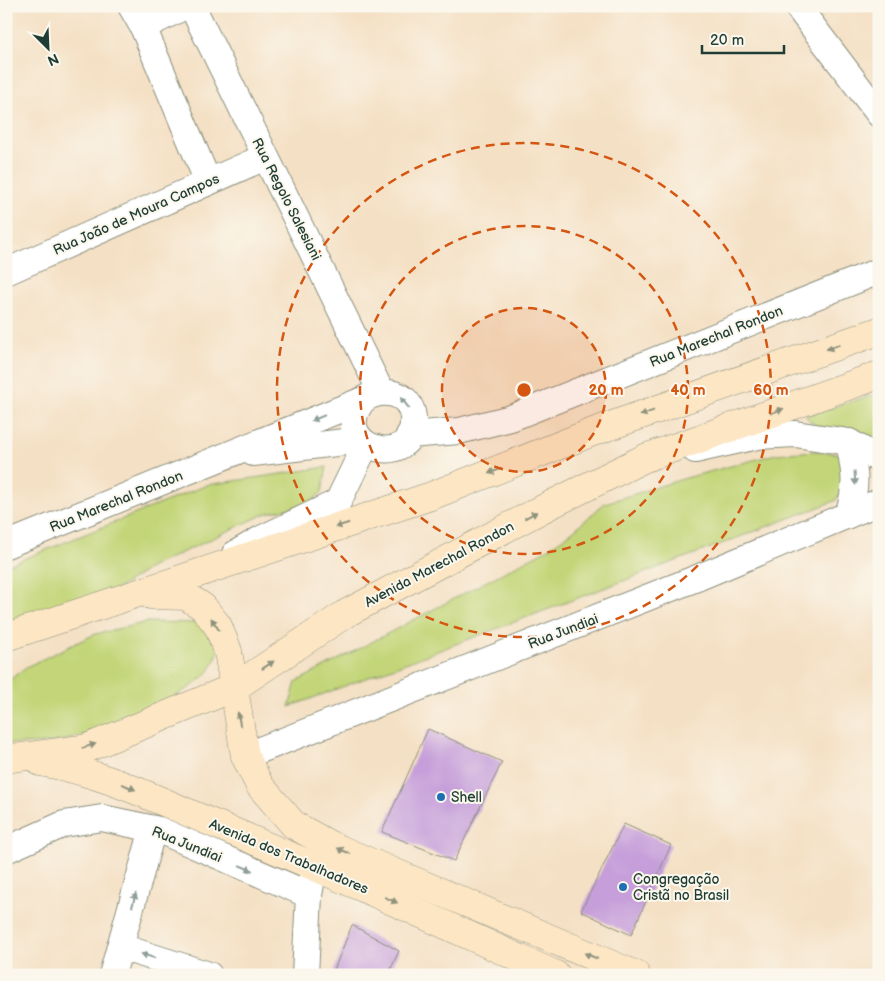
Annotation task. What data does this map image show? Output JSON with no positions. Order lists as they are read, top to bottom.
{
  "streets": {
    "main road": ["Avenida Marechal Rondon", "Avenida dos Trabalhadores"],
    "street": [
      "Rua Regolo Salesiani",
      "Rua João de Moura Campos",
      "Rua Marechal Rondon",
      "Rua Jundiai"
    ]
  },
  "crossings": [
    ["Rua Regolo Salesiani", "Rua João de Moura Campos"],
    ["Rua Regolo Salesiani", "Rua Marechal Rondon"],
    ["Avenida Marechal Rondon", "Avenida dos Trabalhadores"],
    ["Rua Jundiai", "Avenida dos Trabalhadores"]
  ],
  "places": ["Shell", "Congregação Cristã no Brasil"],
  "scale_bar": "20 m",
  "north": "bottom right",
  "rings": ["20 m", "40 m", "60 m"]
}
